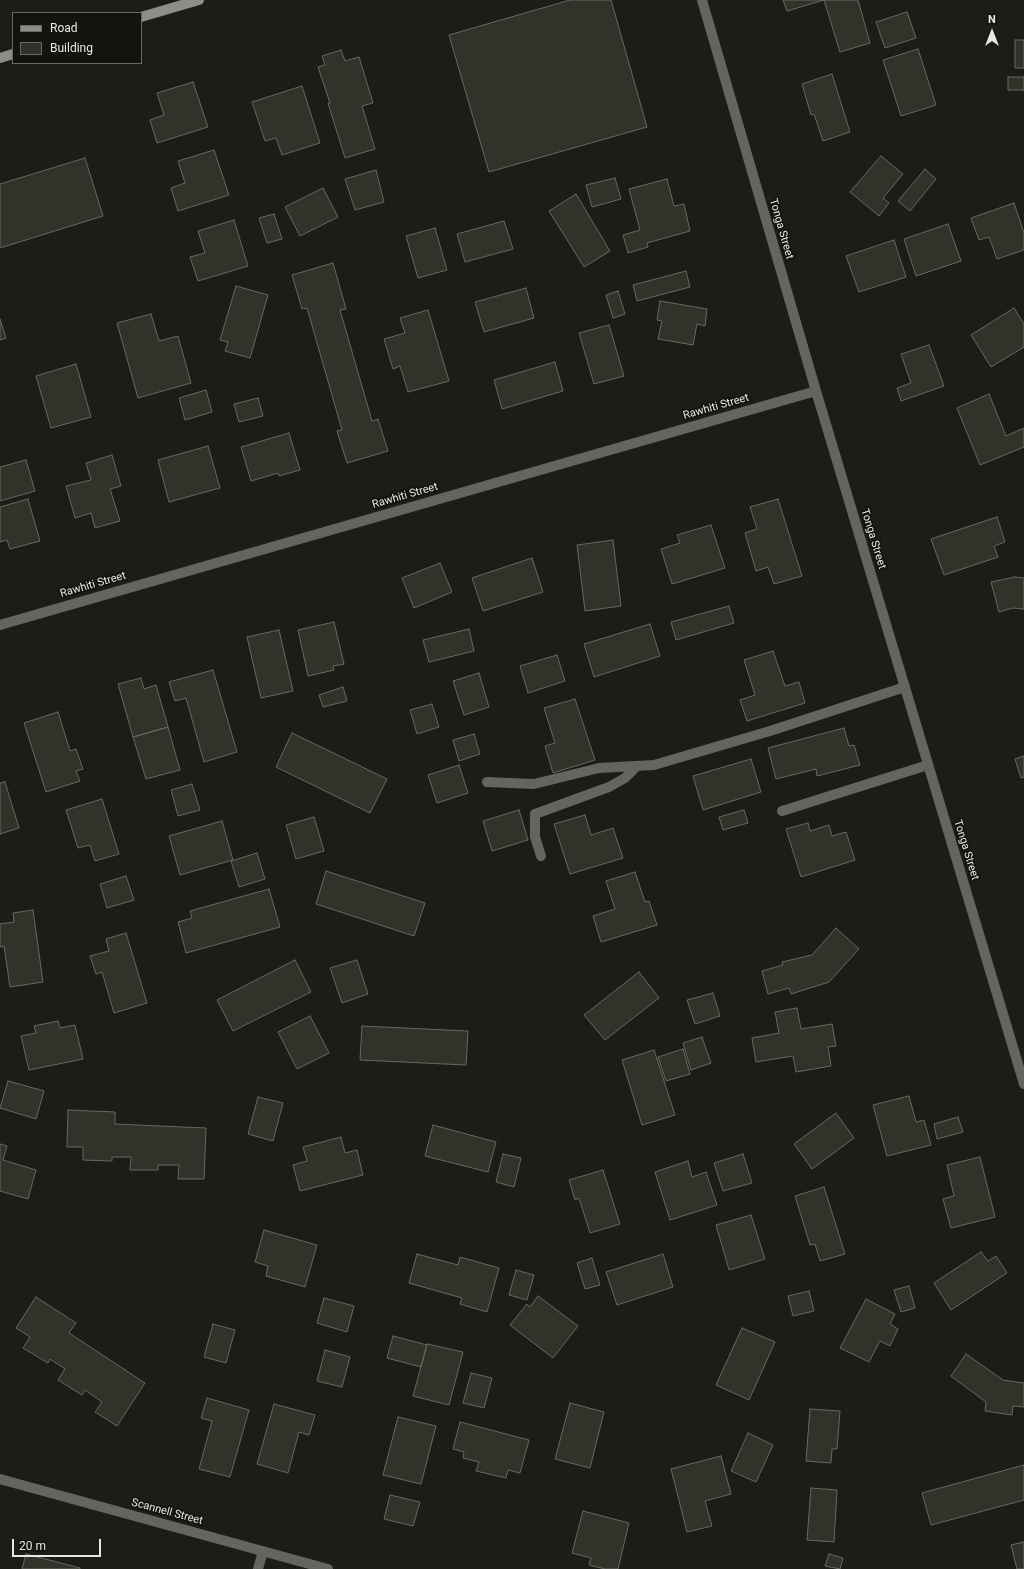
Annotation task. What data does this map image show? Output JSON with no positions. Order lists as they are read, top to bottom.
{
  "streets": {
    "street": ["Tonga Street", "Rawhiti Street", "Scannell Street"]
  },
  "crossings": [
    ["Tonga Street", "Rawhiti Street"]
  ],
  "legend": ["Road", "Building"],
  "scale_bar": "20 m",
  "north": "top"
}
